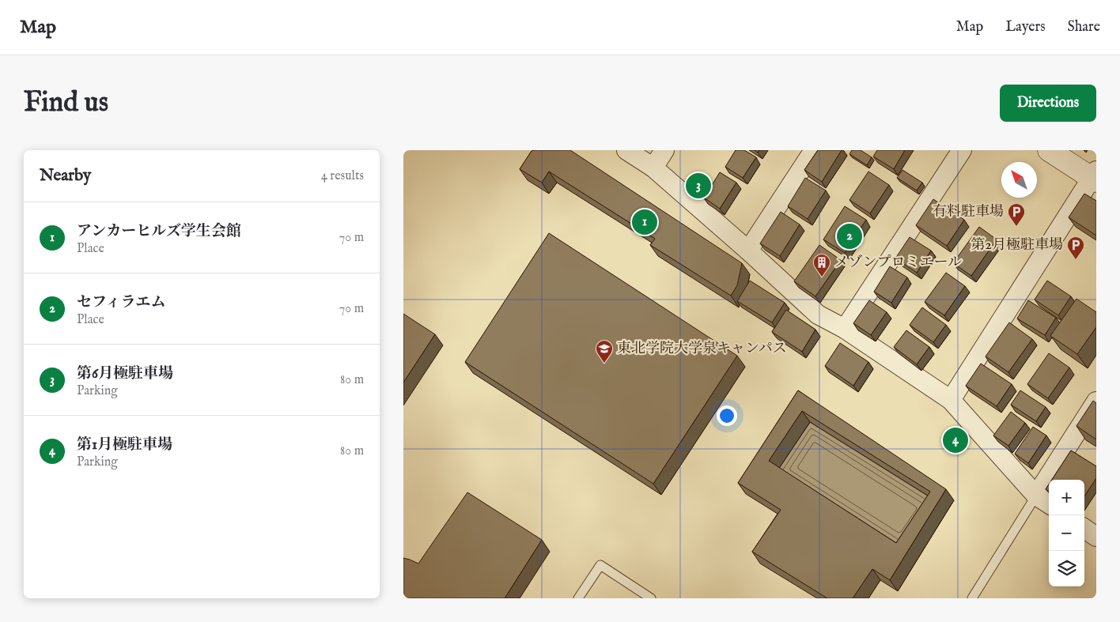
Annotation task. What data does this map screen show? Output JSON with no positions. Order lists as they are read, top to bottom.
{
  "places": {
    "parking": ["有料駐車場", "第2月極駐車場"],
    "building": ["メゾンプロミエール"],
    "school or university": ["東北学院大学泉キャンパス"]
  },
  "north": "top left",
  "page": {
    "header": "Map",
    "nav": ["Map", "Layers", "Share"],
    "buttons": "Directions",
    "title": "Find us",
    "heading": ["Nearby", "4 results"],
    "pins": [
      "3",
      "1",
      "2",
      "4"
    ],
    "list": [
      {
        "mark": "1",
        "name": "アンカーヒルズ学生会館",
        "note": "Place",
        "value": "70 m"
      },
      {
        "mark": "2",
        "name": "セフィラエム",
        "note": "Place",
        "value": "70 m"
      },
      {
        "mark": "3",
        "name": "第6月極駐車場",
        "note": "Parking",
        "value": "80 m"
      },
      {
        "mark": "4",
        "name": "第1月極駐車場",
        "note": "Parking",
        "value": "80 m"
      }
    ],
    "map_buttons": ["+", "−"]
  }
}
